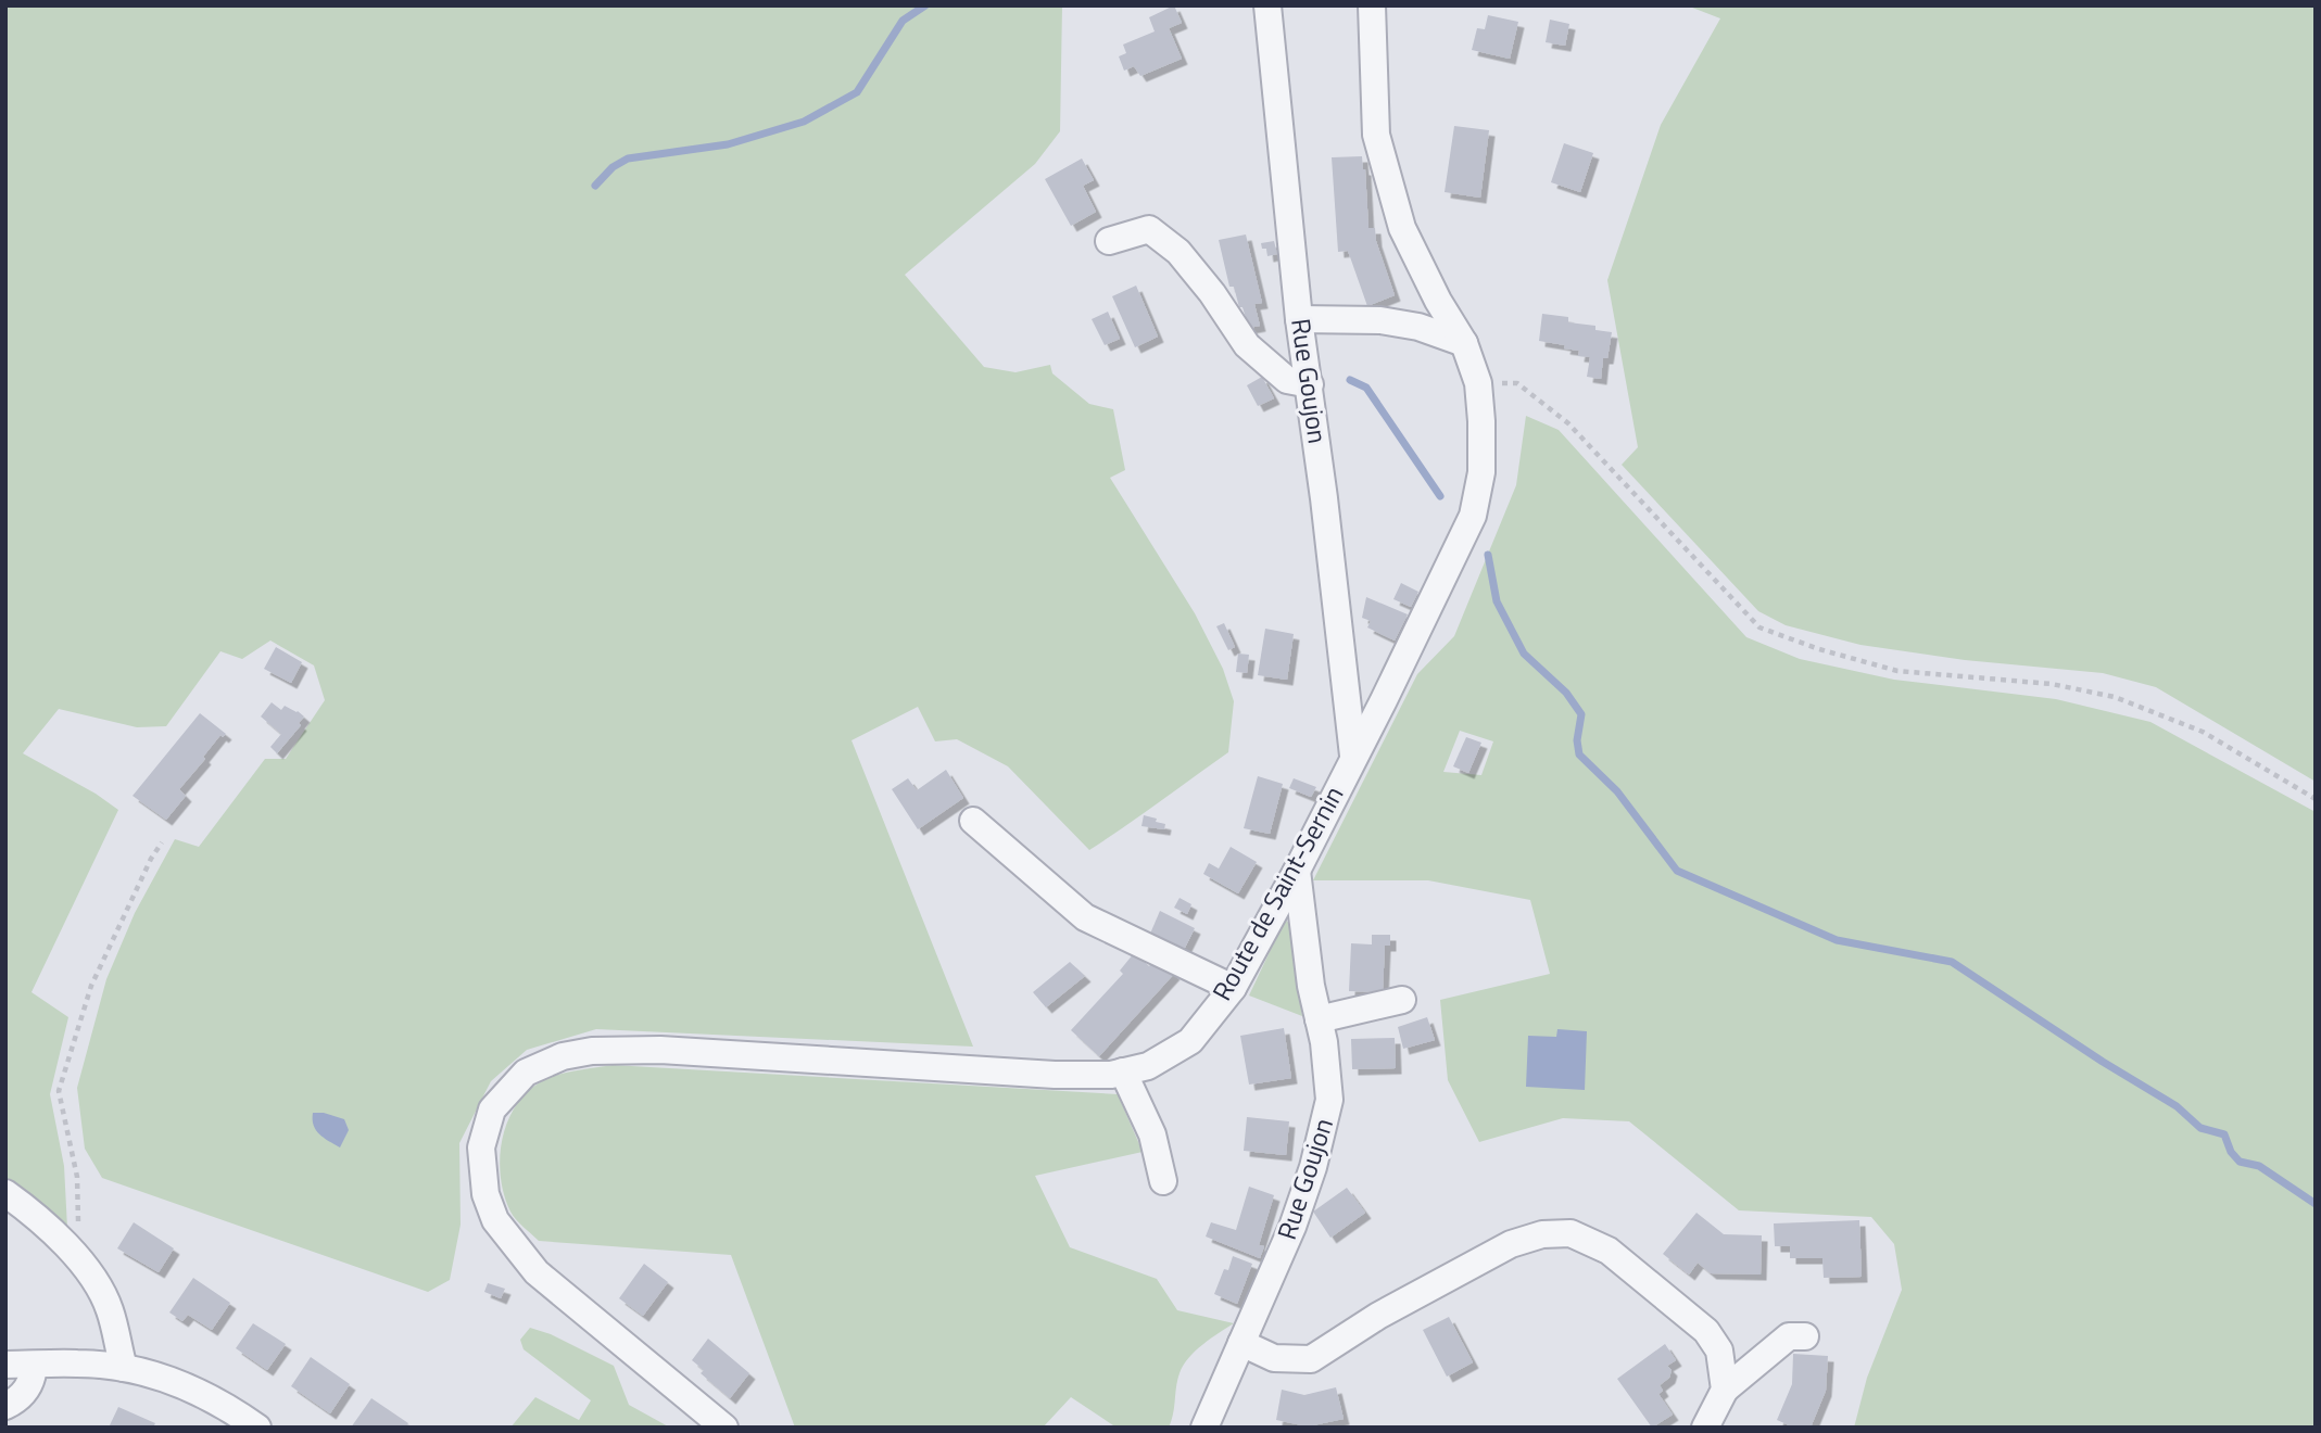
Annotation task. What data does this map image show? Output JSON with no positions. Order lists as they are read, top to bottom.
{
  "streets": {
    "street": ["Rue Goujon", "Route de Saint-Sernin"]
  },
  "crossings": [
    ["Rue Goujon", "Route de Saint-Sernin"]
  ]
}
